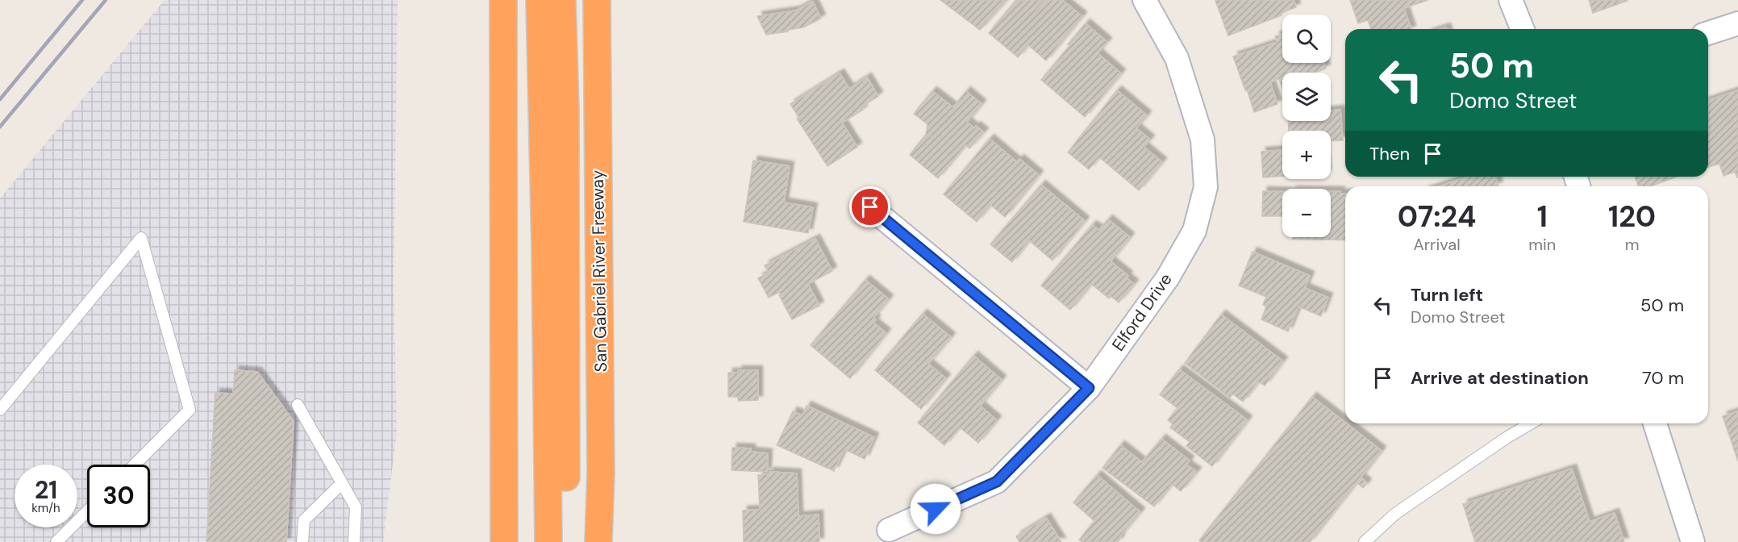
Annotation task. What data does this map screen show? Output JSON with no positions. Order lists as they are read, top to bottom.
{
  "streets": {
    "highway": ["San Gabriel River Freeway"],
    "street": ["Elford Drive"]
  },
  "page": {
    "map_buttons": ["+", "−"],
    "turn": ["50 m", "Domo Street"],
    "then": "Then",
    "eta": [
      "07:24",
      "Arrival",
      "1",
      "min",
      "120",
      "m"
    ],
    "list": [
      {
        "name": "Turn left",
        "note": "Domo Street",
        "value": "50 m"
      },
      {
        "name": "Arrive at destination",
        "value": "70 m"
      }
    ],
    "speed": "21 km/h",
    "limit": "30"
  }
}
